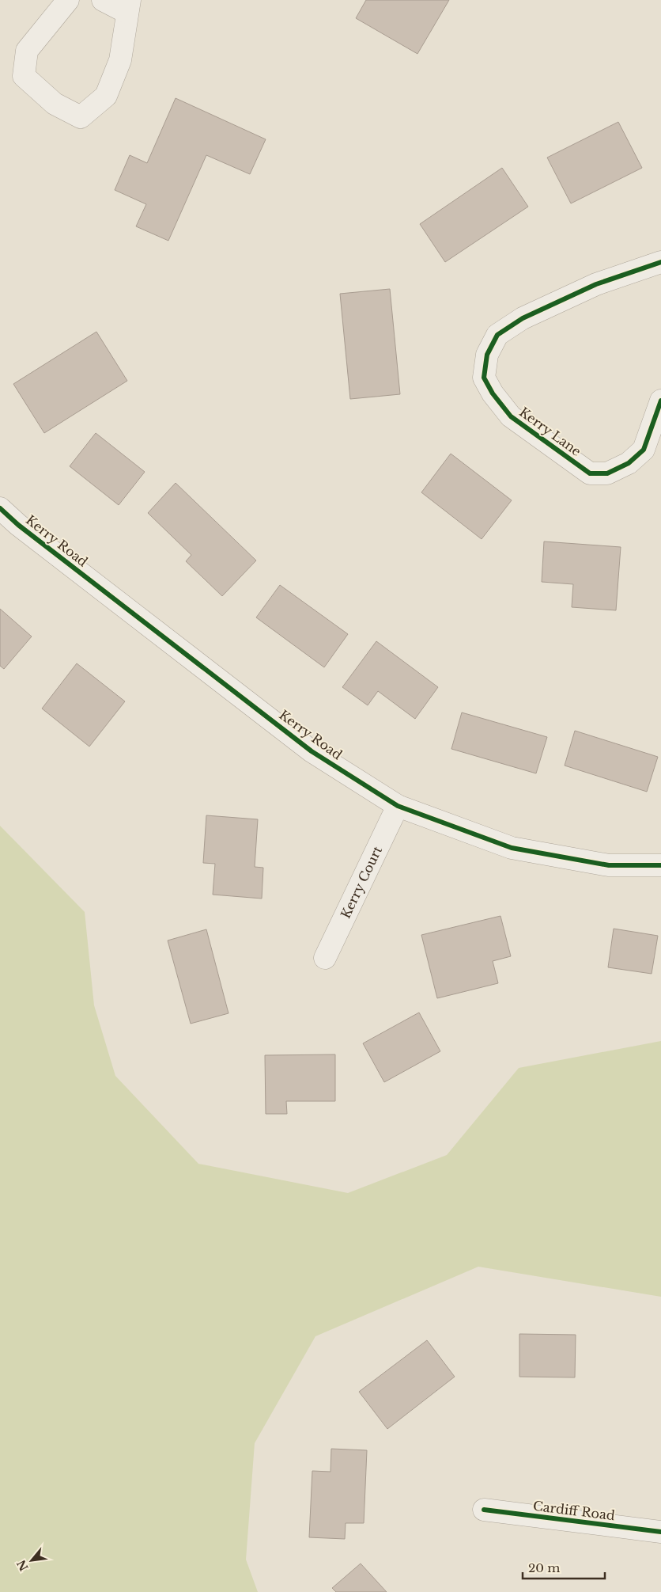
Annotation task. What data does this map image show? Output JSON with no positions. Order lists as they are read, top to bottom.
{
  "streets": {
    "street": [
      "Kerry Lane",
      "Kerry Road",
      "Kerry Court",
      "Cardiff Road"
    ]
  },
  "crossings": [
    ["Kerry Road", "Kerry Court"]
  ],
  "scale_bar": "20 m",
  "north": "bottom left"
}
